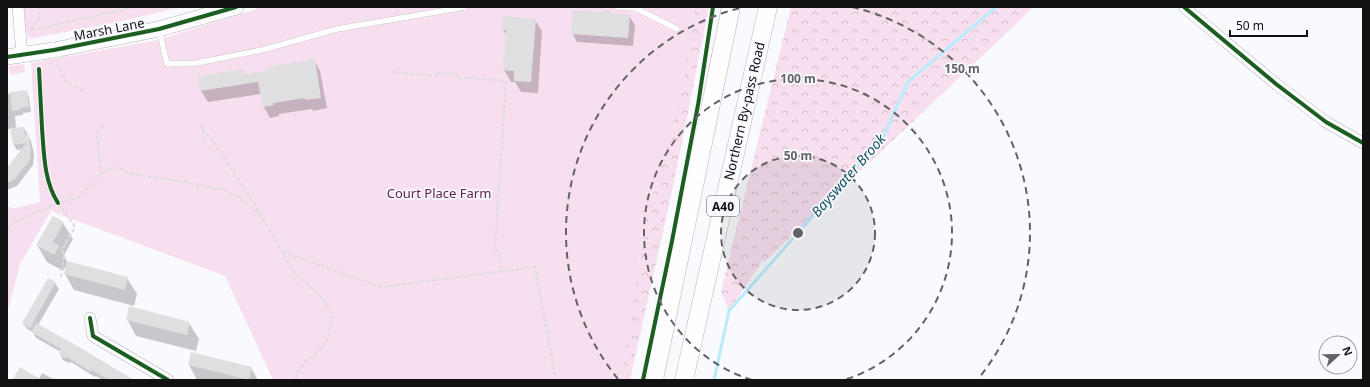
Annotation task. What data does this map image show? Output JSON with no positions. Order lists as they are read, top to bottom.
{
  "streets": {
    "highway": ["Northern By-pass Road", "A40"],
    "main road": ["Marsh Lane"]
  },
  "water": ["Bayswater Brook"],
  "parks": ["Court Place Farm"],
  "scale_bar": "50 m",
  "north": "right",
  "rings": ["150 m", "100 m", "50 m"]
}
